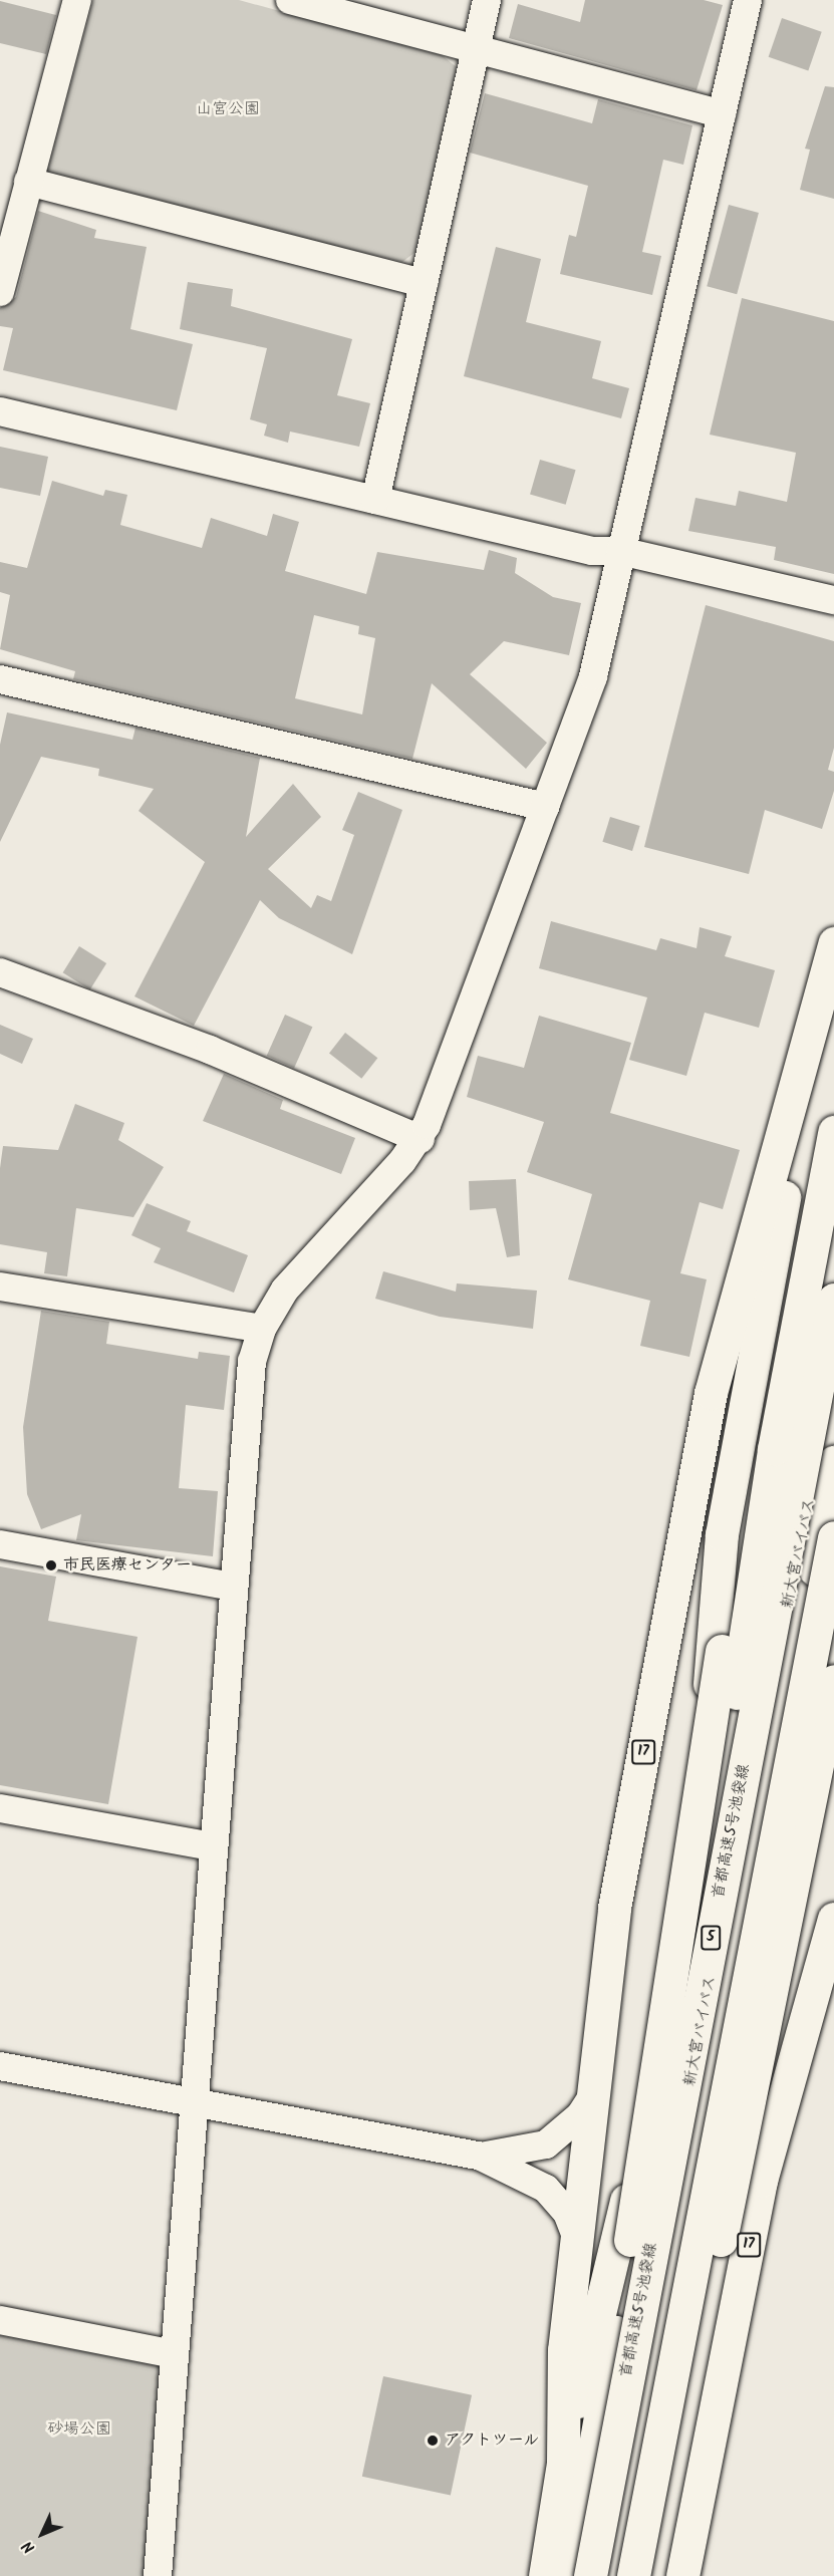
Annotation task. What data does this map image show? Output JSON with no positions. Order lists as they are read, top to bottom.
{
  "streets": {
    "highway": [
      "新大宮バイパス",
      "17",
      "首都高速5号池袋線",
      "5"
    ]
  },
  "crossings": [
    ["新大宮バイパス", "17"]
  ],
  "parks": ["山宮公園", "砂場公園"],
  "places": ["市民医療センター", "アクトツール"],
  "north": "bottom left"
}
